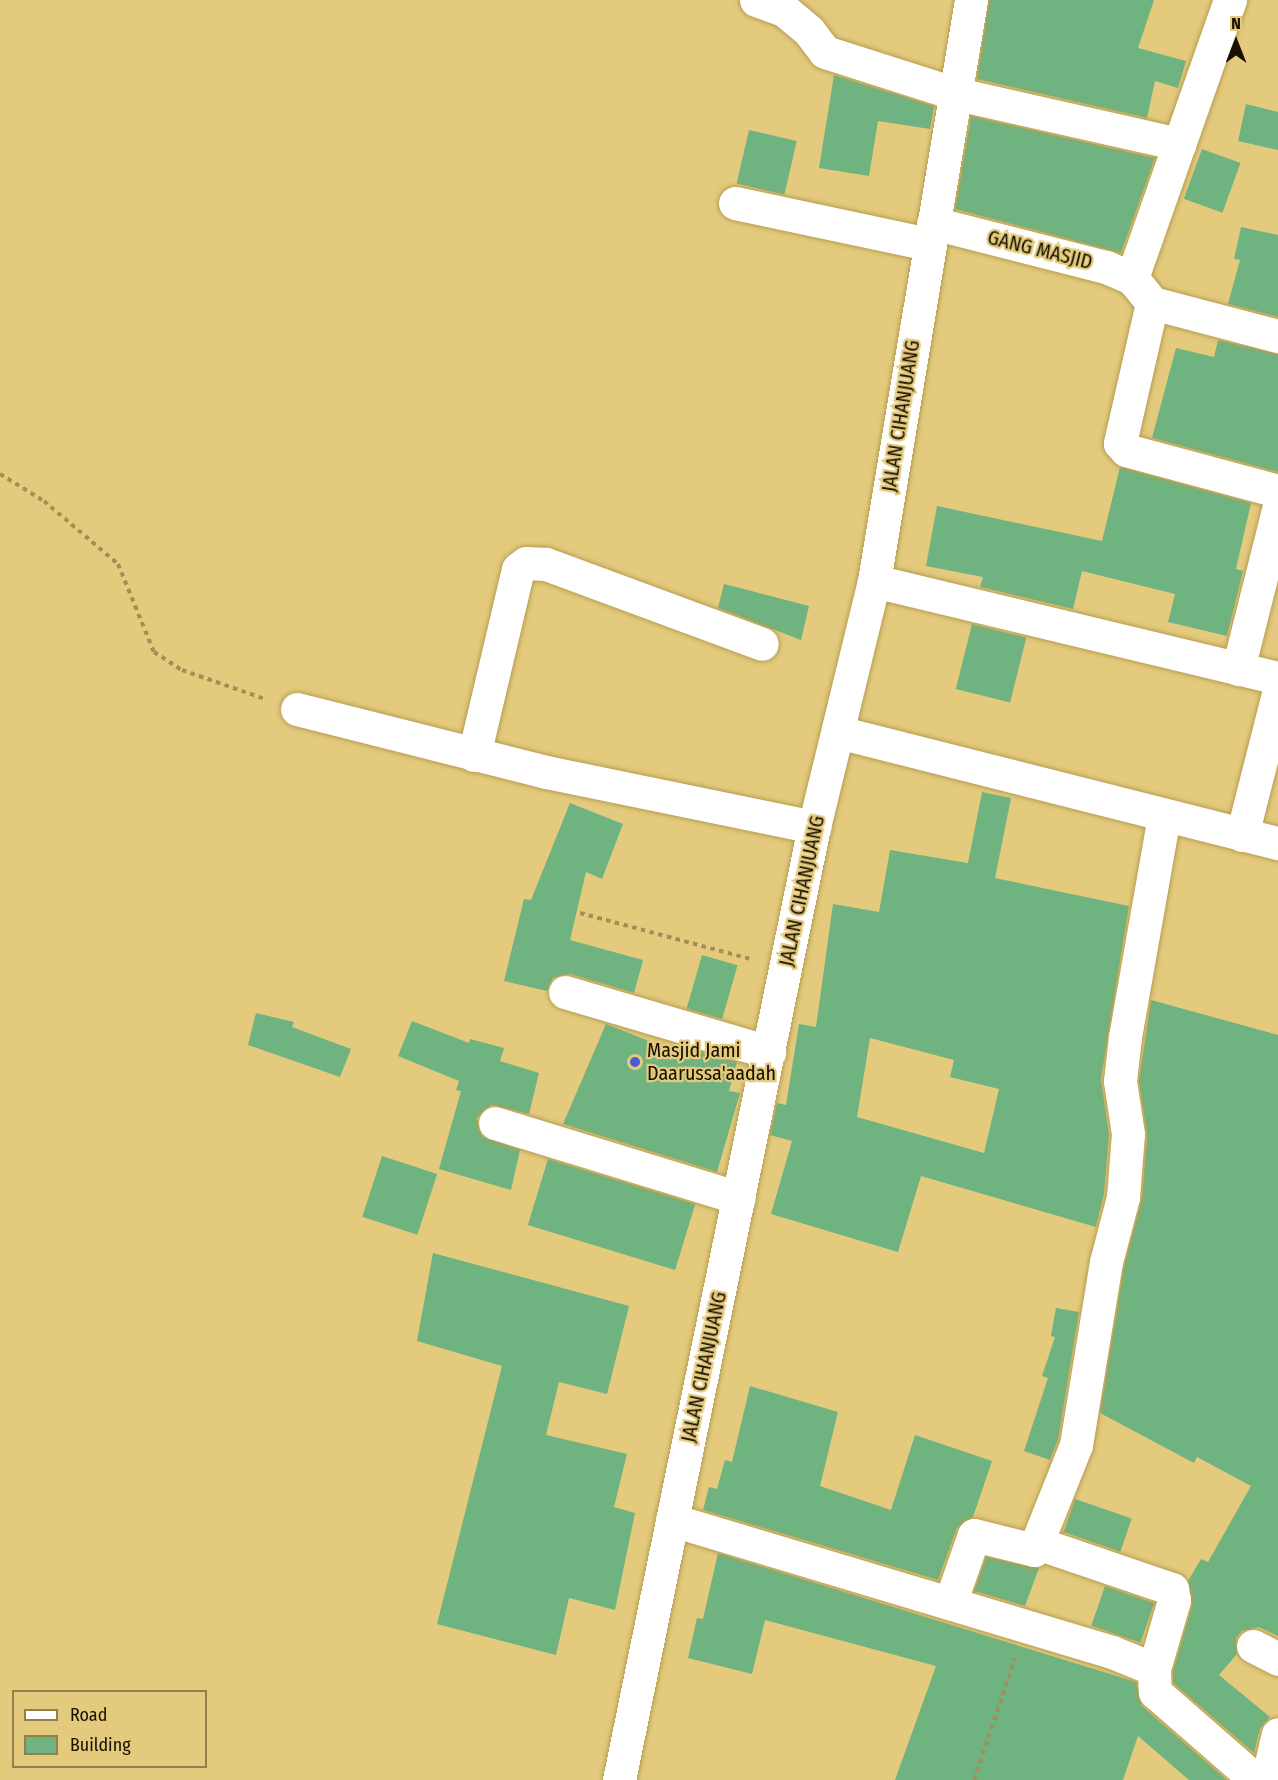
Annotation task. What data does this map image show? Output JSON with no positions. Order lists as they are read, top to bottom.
{
  "streets": {
    "street": ["GANG MASJID", "JALAN CIHANJUANG"]
  },
  "crossings": [
    ["GANG MASJID", "JALAN CIHANJUANG"]
  ],
  "places": ["Masjid Jami Daarussa'aadah"],
  "legend": ["Road", "Building"],
  "north": "top"
}
